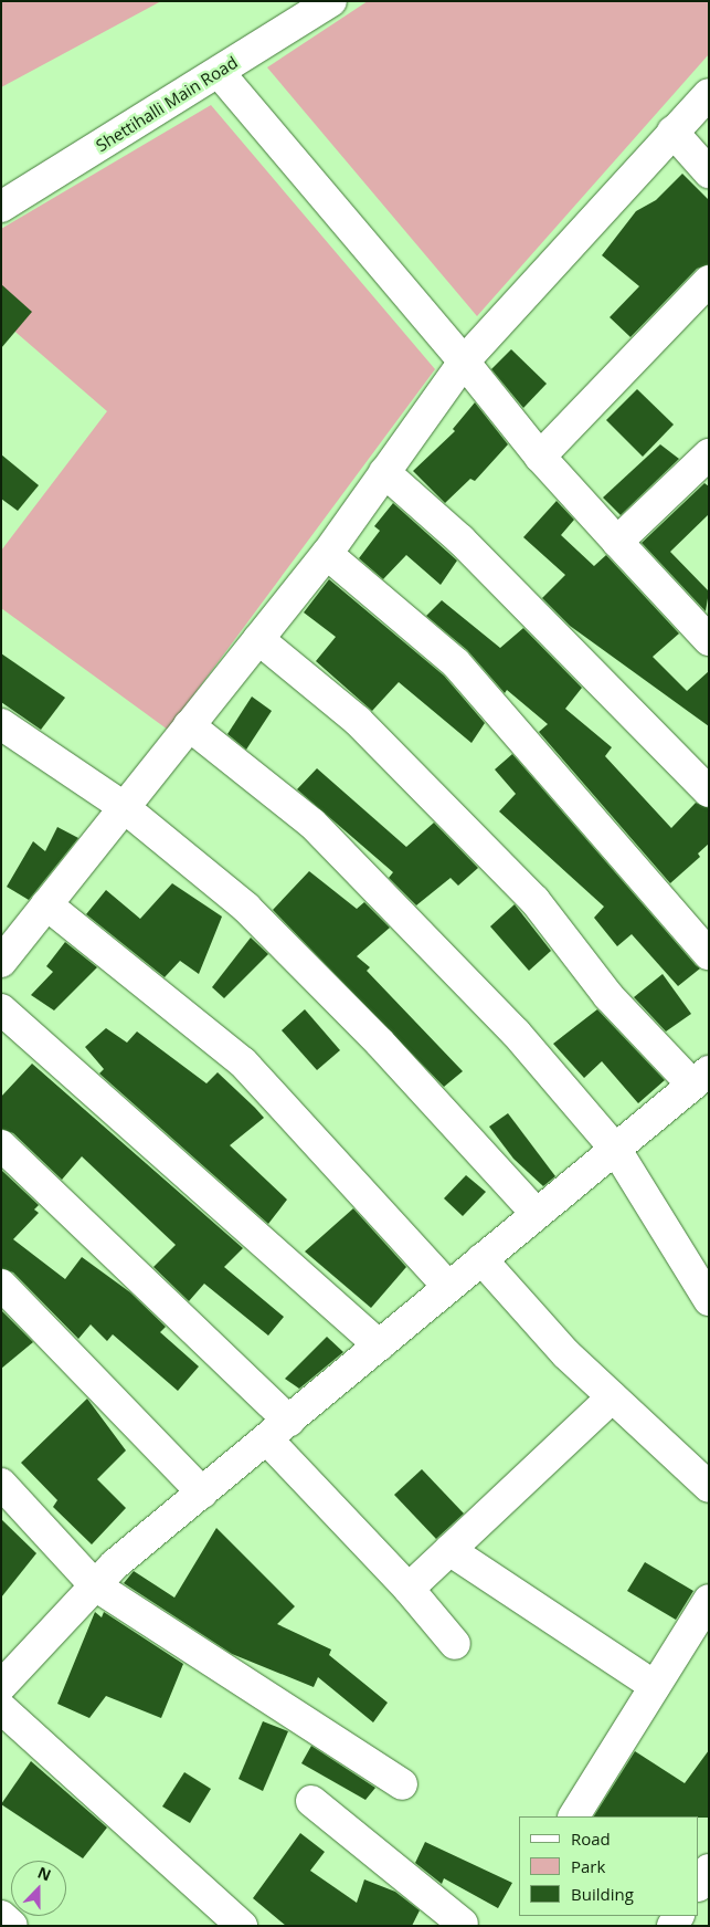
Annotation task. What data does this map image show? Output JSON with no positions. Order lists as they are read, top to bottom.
{
  "streets": {
    "street": ["Shettihalli Main Road"]
  },
  "legend": ["Road", "Park", "Building"],
  "north": "top"
}
